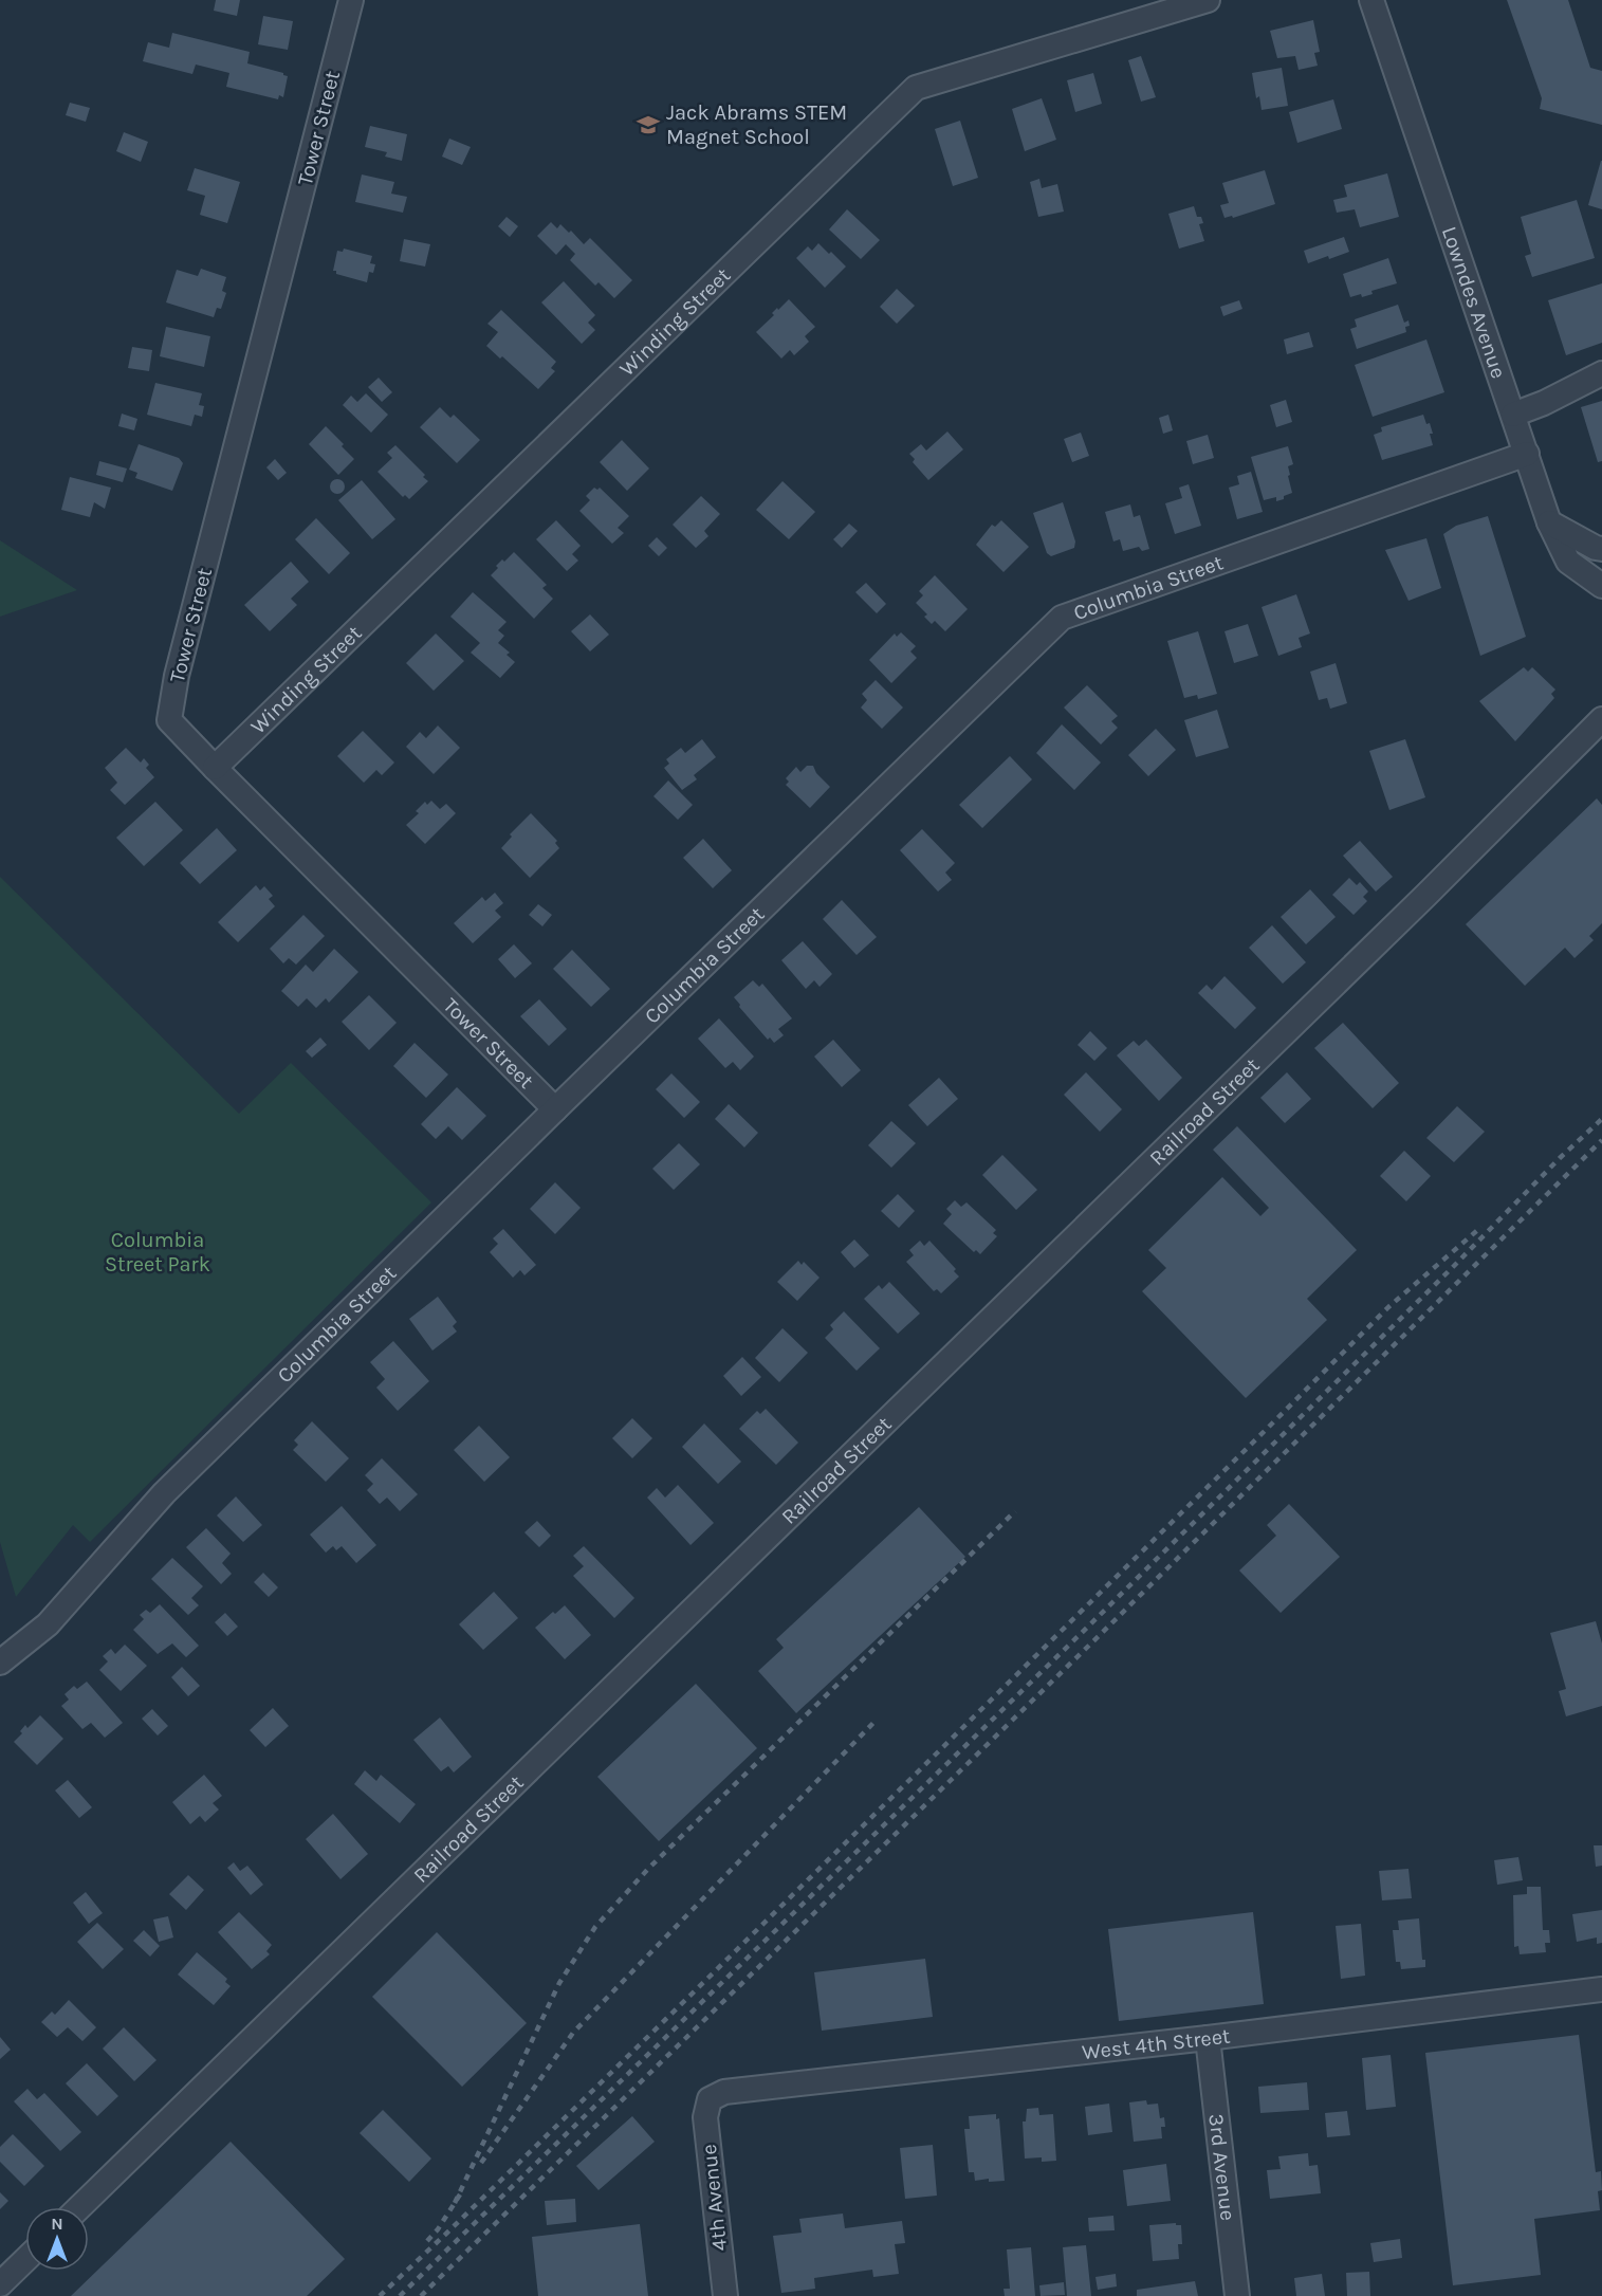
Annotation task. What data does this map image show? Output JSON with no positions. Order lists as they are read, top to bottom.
{
  "streets": {
    "street": [
      "Tower Street",
      "Lowndes Avenue",
      "Winding Street",
      "Columbia Street",
      "Railroad Street",
      "West 4th Street",
      "3rd Avenue",
      "4th Avenue"
    ]
  },
  "crossings": [
    ["Tower Street", "Winding Street"],
    ["Tower Street", "Columbia Street"],
    ["Lowndes Avenue", "Columbia Street"],
    ["West 4th Street", "3rd Avenue"],
    ["West 4th Street", "4th Avenue"]
  ],
  "parks": ["Columbia Street Park"],
  "places": {
    "school or university": ["Jack Abrams STEM Magnet School"]
  },
  "north": "top"
}
